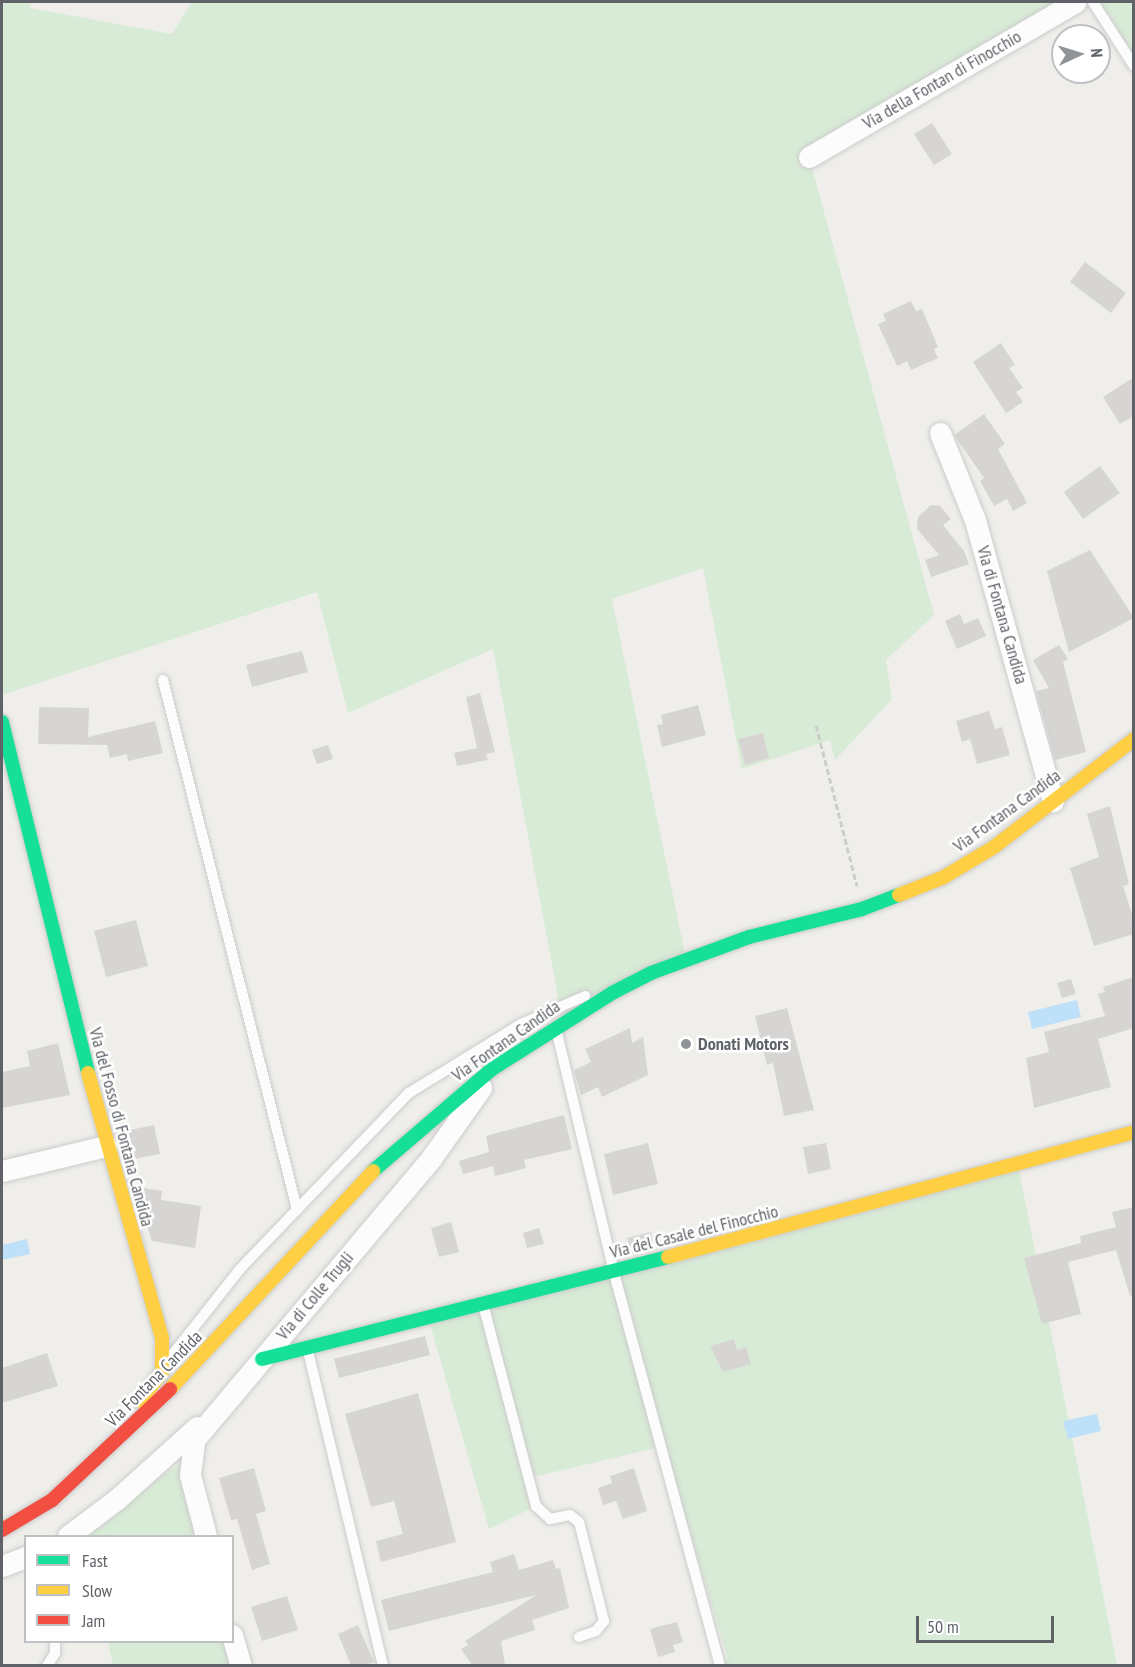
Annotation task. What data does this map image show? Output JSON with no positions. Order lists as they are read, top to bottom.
{
  "streets": {
    "street": [
      "Via della Fontan di Finocchio",
      "Via di Fontana Candida",
      "Via Fontana Candida",
      "Via del Fosso di Fontana Candida",
      "Via del Casale del Finocchio",
      "Via di Colle Trugli"
    ]
  },
  "crossings": [
    ["Via di Fontana Candida", "Via Fontana Candida"],
    ["Via Fontana Candida", "Via di Colle Trugli"],
    ["Via del Casale del Finocchio", "Via di Colle Trugli"]
  ],
  "places": ["Donati Motors"],
  "legend": ["Fast", "Slow", "Jam"],
  "scale_bar": "50 m",
  "north": "right"
}
